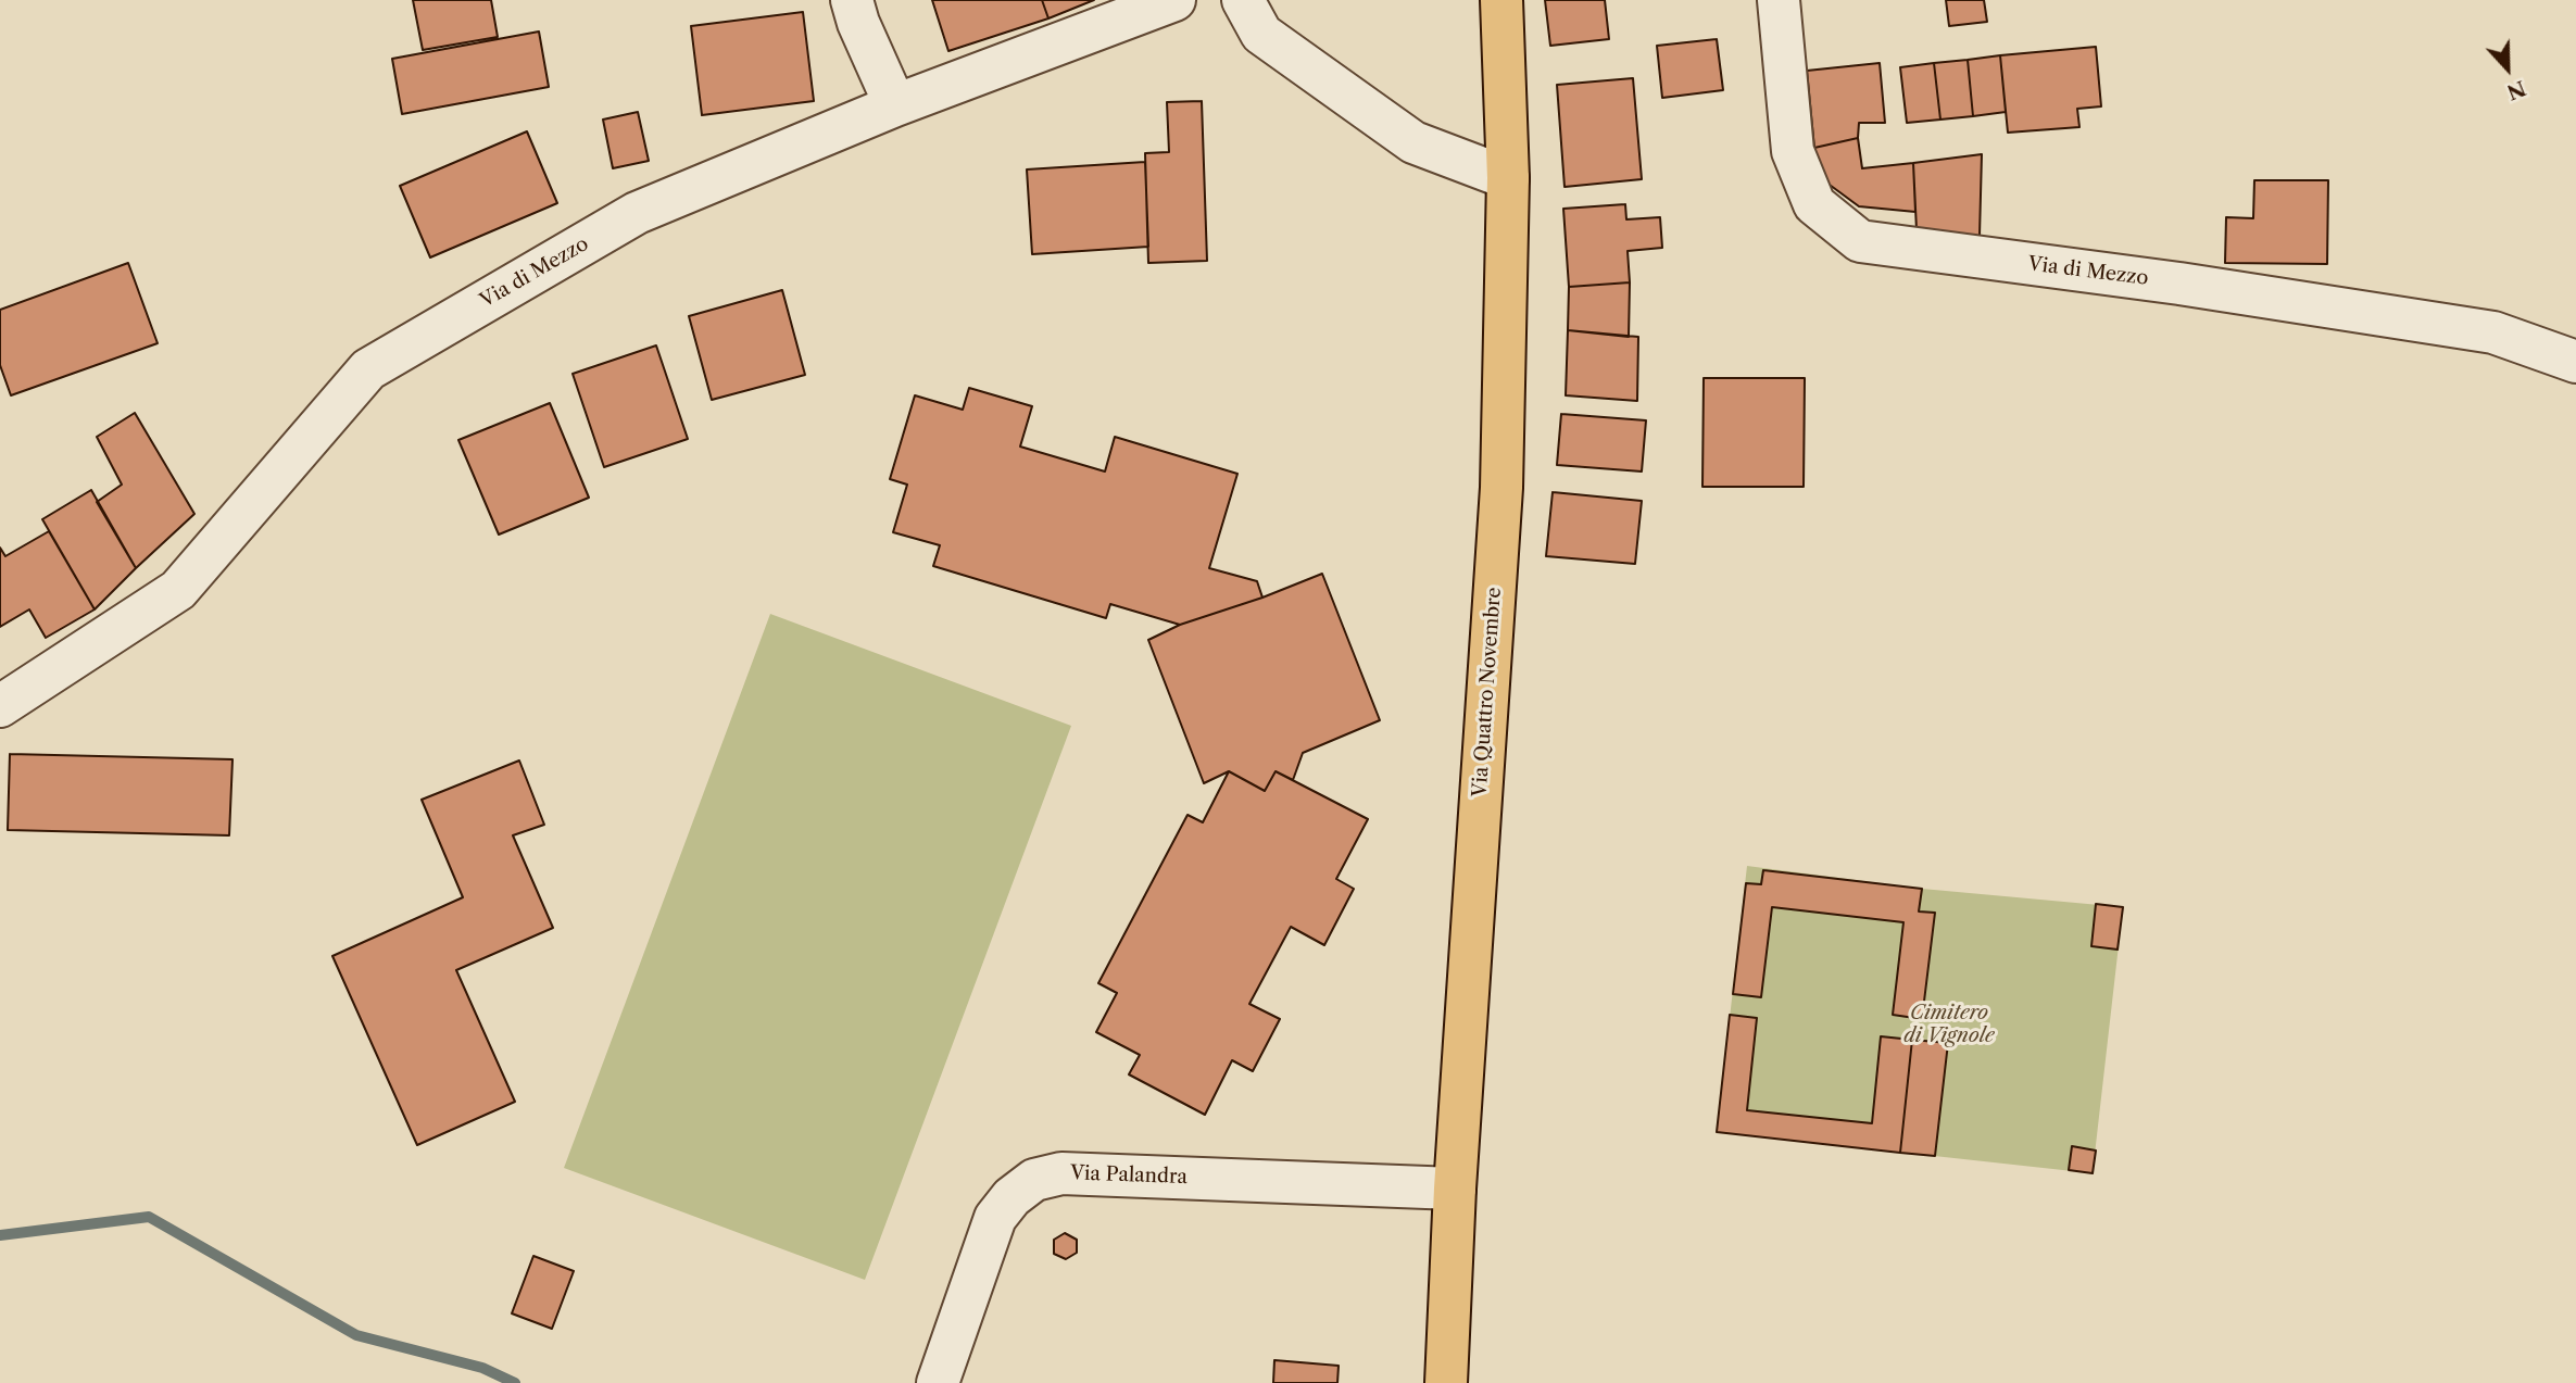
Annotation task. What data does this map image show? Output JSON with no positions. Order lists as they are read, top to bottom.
{
  "streets": {
    "main road": ["Via Quattro Novembre"],
    "street": ["Via di Mezzo", "Via Palandra"]
  },
  "crossings": [
    ["Via Quattro Novembre", "Via Palandra"]
  ],
  "parks": ["Cimitero di Vignole"],
  "north": "bottom"
}
